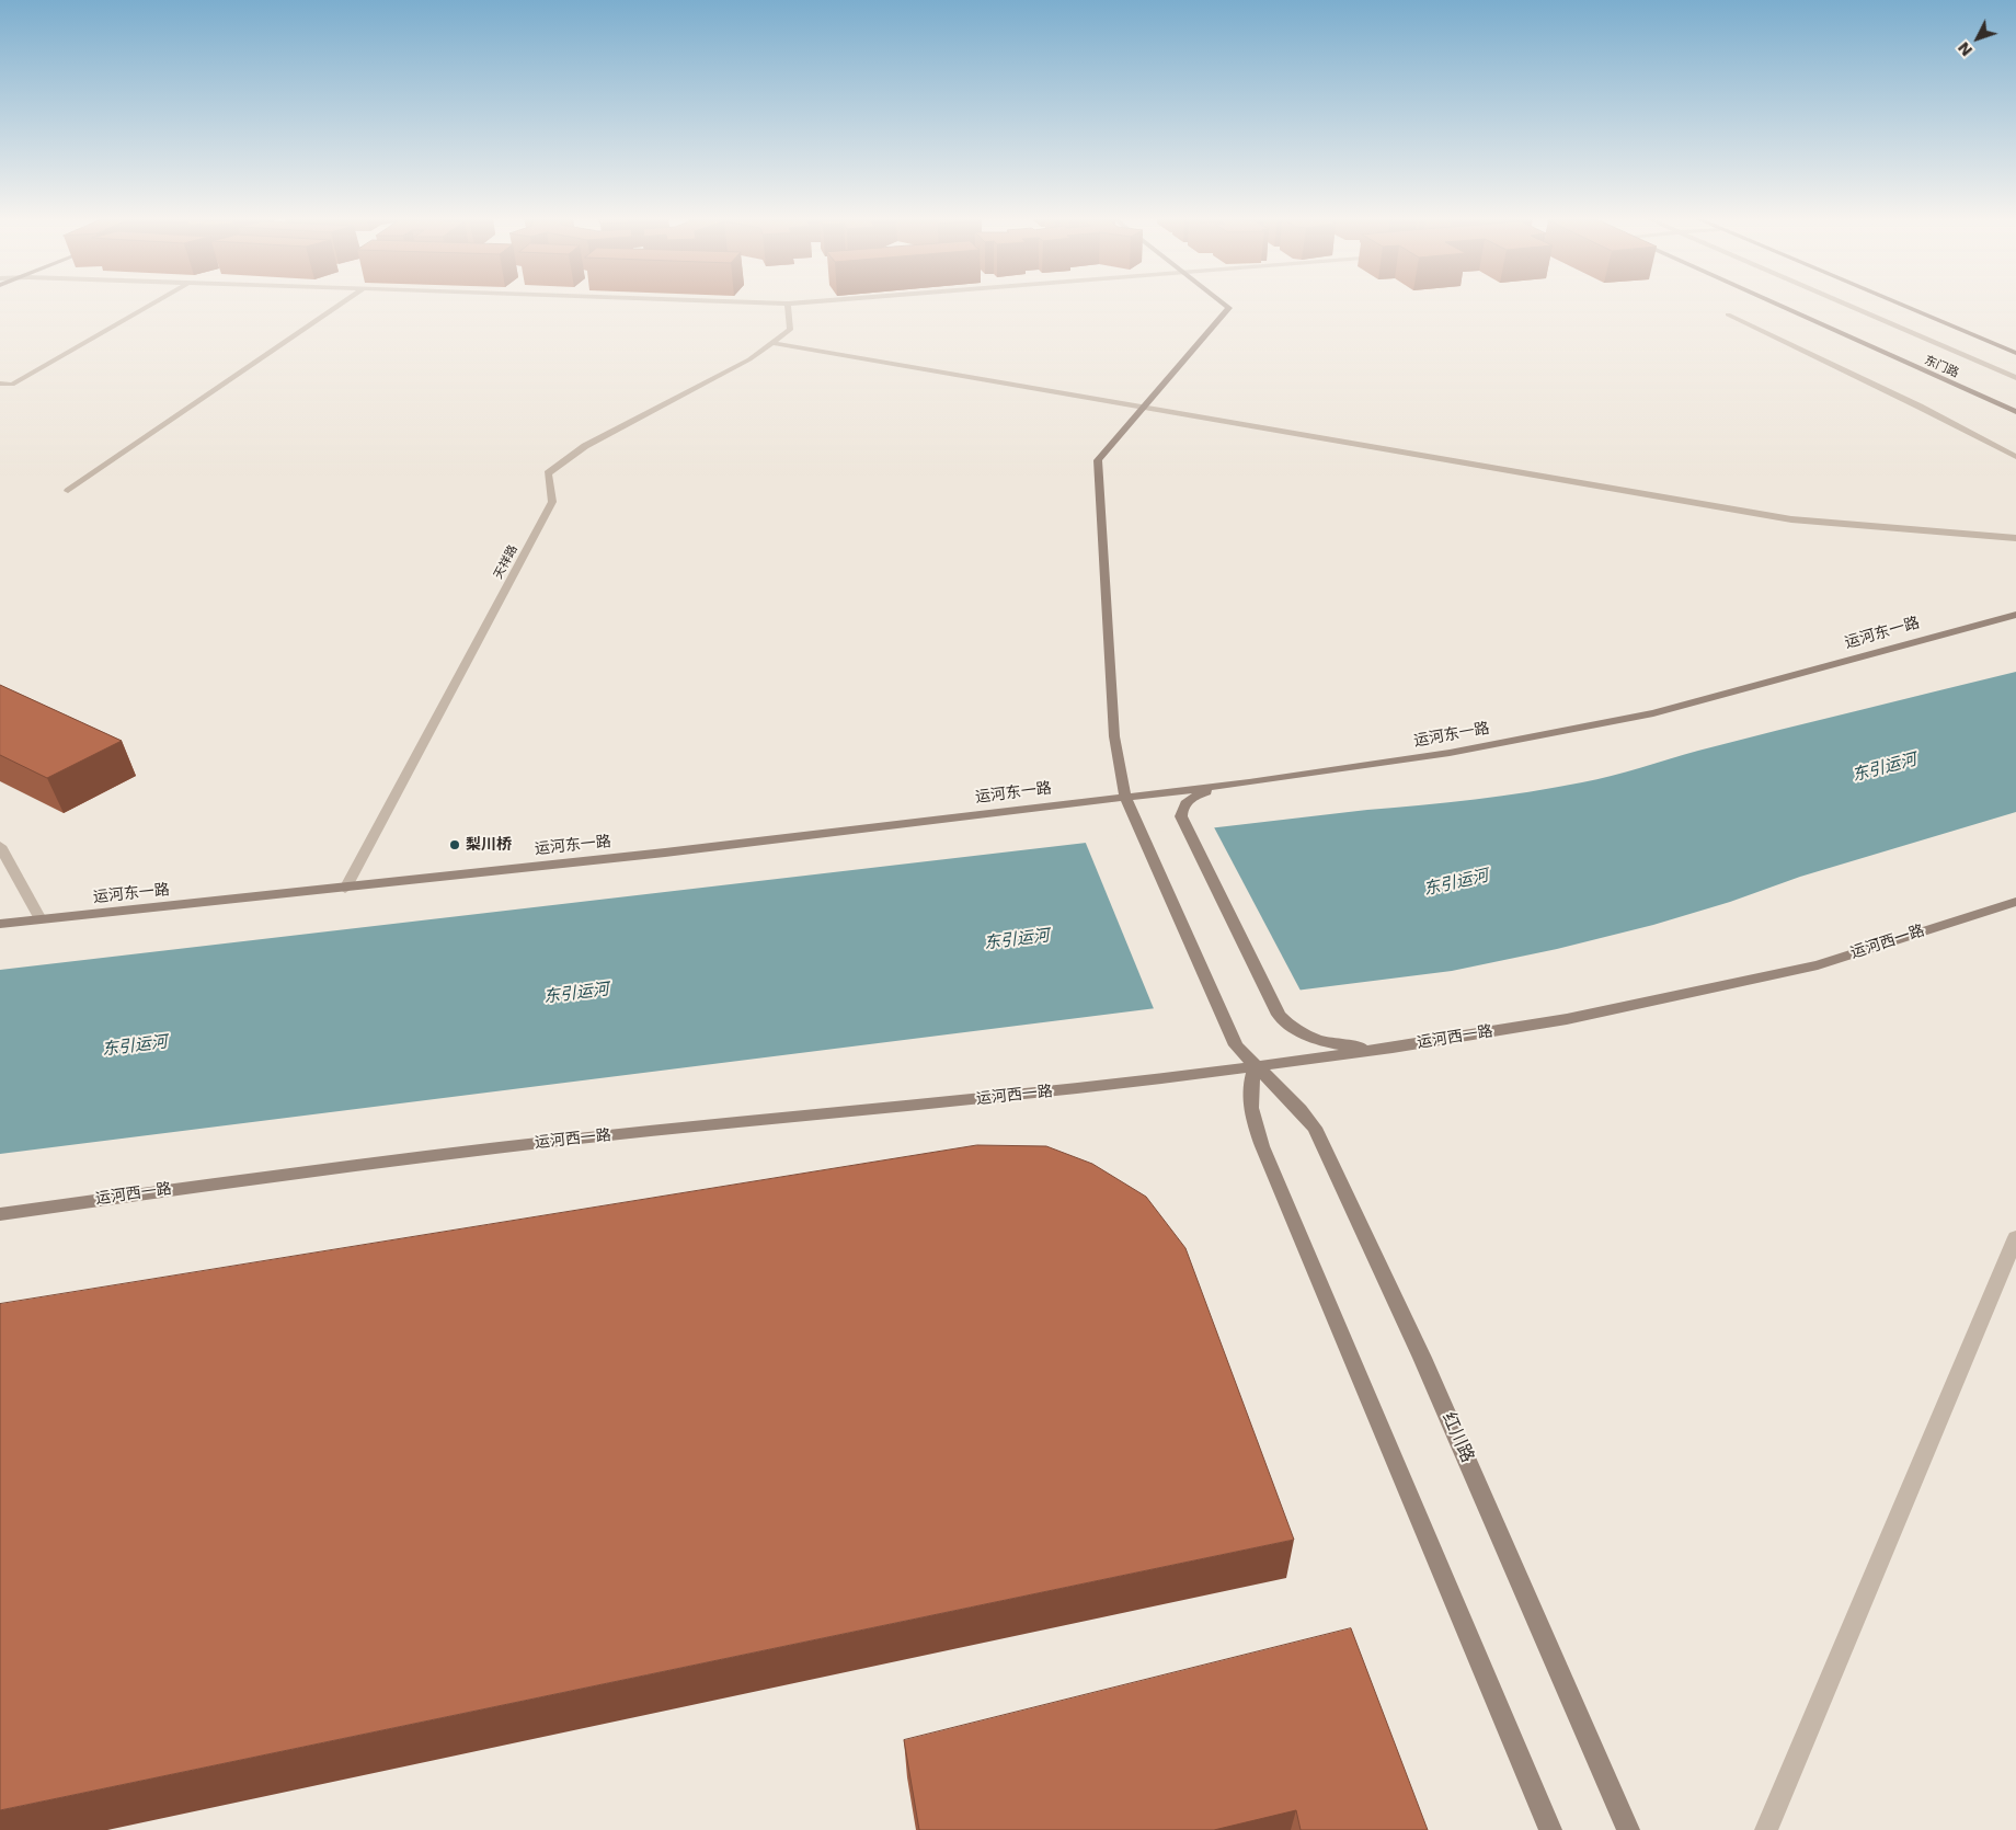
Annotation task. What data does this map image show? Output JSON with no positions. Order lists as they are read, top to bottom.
{
  "streets": {
    "street": [
      "东门路",
      "天祥路",
      "运河东一路",
      "运河西一路",
      "红川路"
    ]
  },
  "crossings": [
    ["天祥路", "运河东一路"],
    ["运河东一路", "红川路"],
    ["运河西一路", "红川路"]
  ],
  "water": ["东引运河"],
  "places": ["梨川桥"],
  "north": "bottom left"
}
